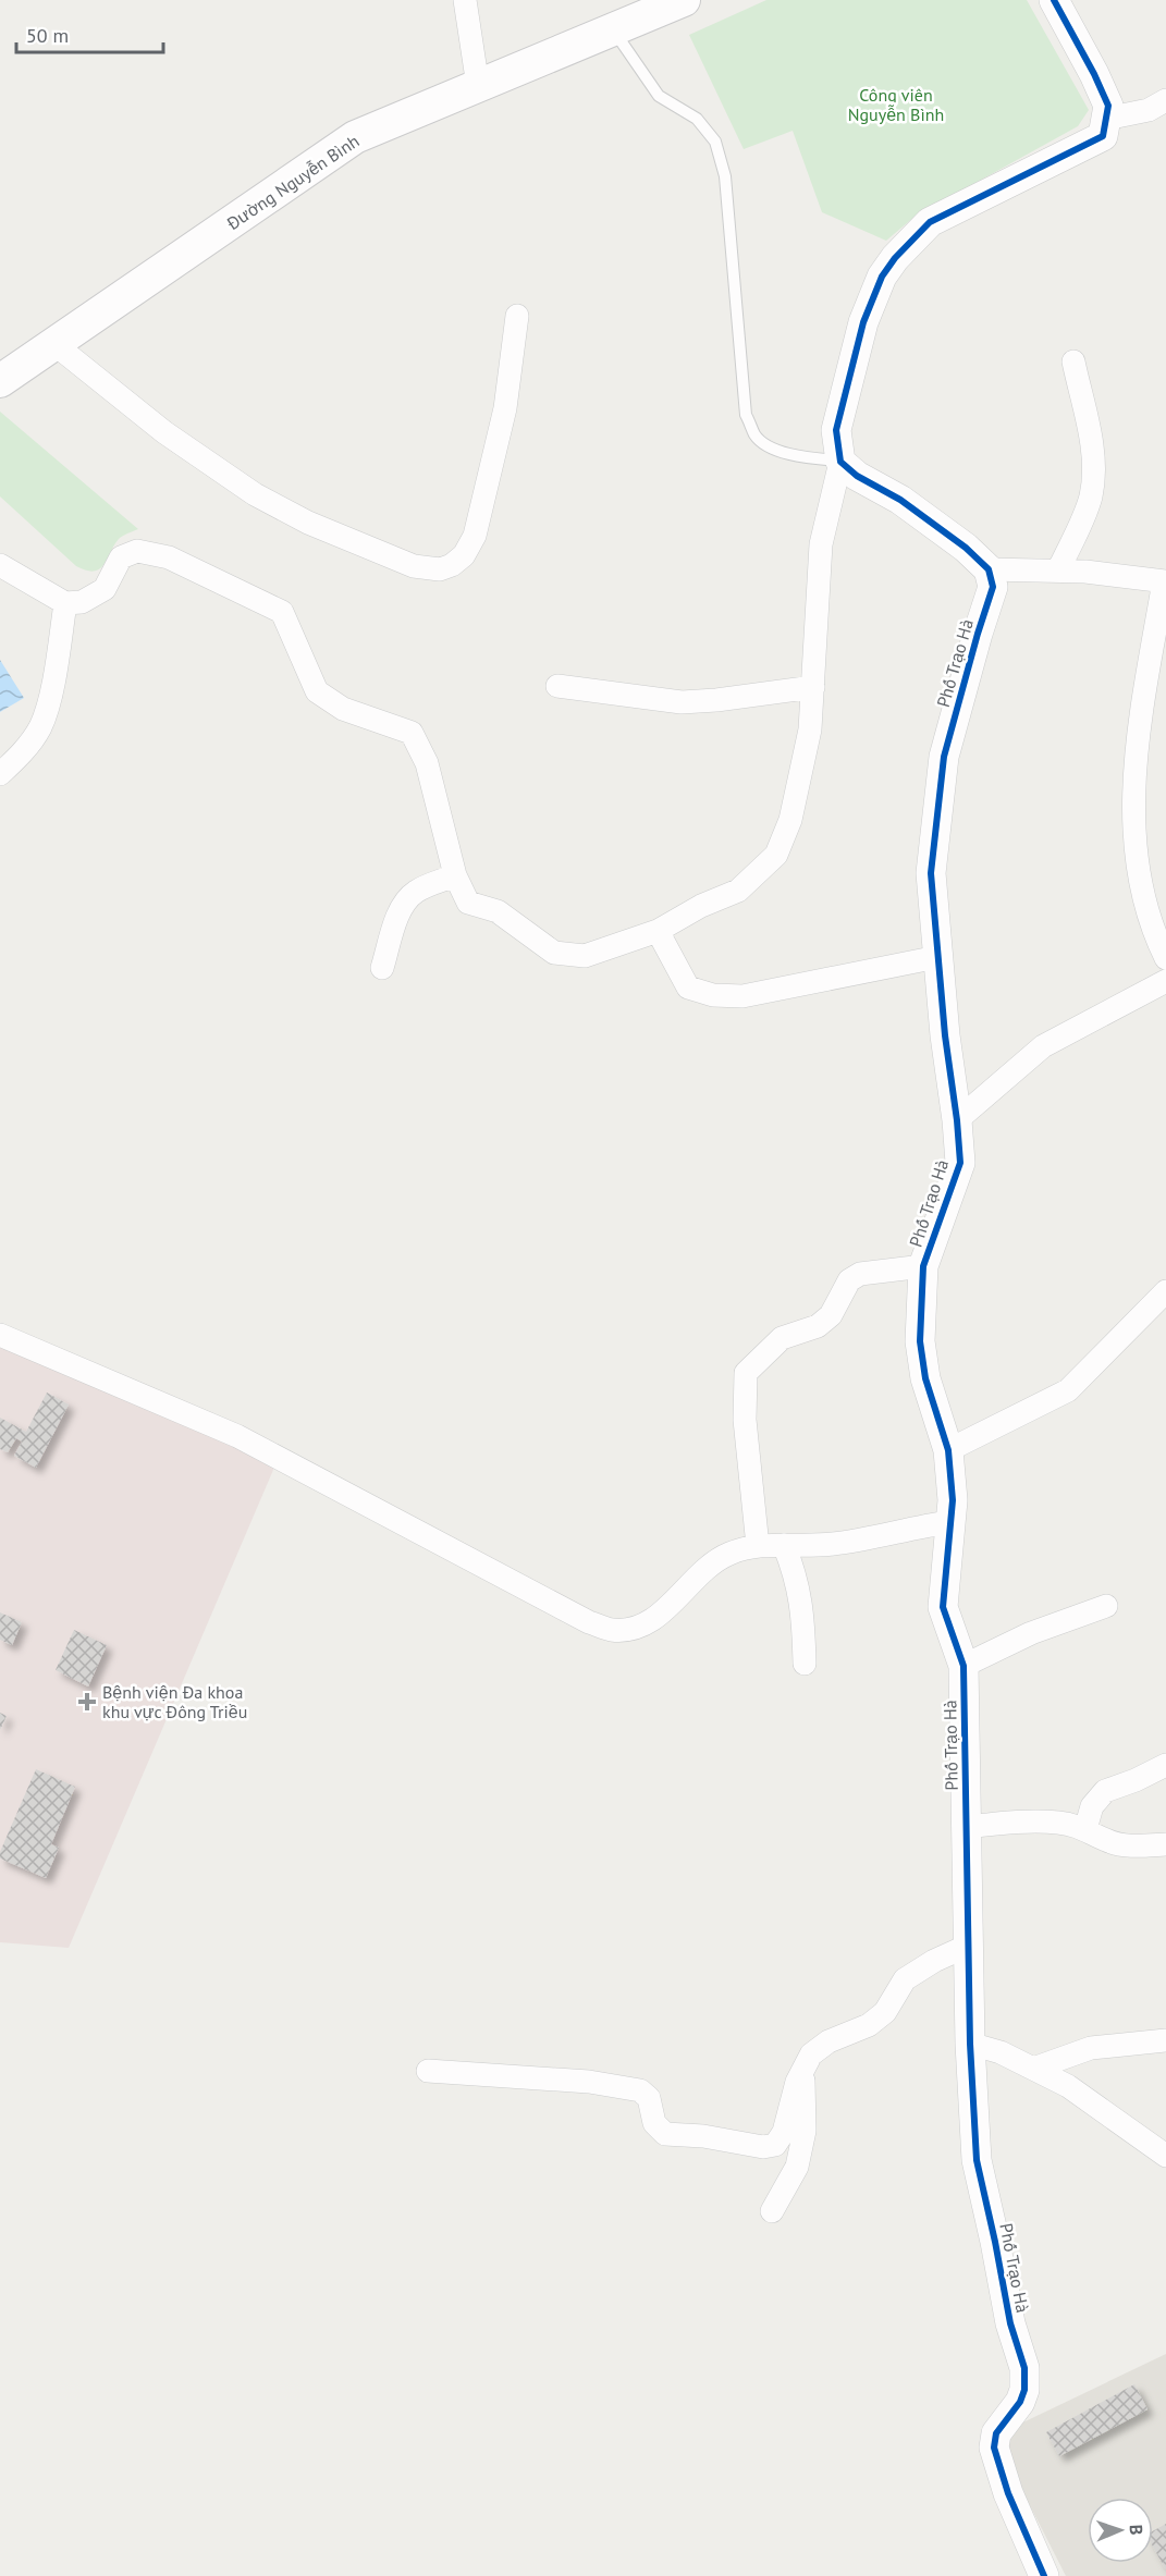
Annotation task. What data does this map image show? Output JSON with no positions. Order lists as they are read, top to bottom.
{
  "streets": {
    "main road": ["Đường Nguyễn Bình"],
    "street": ["Phố Trạo Hà"]
  },
  "parks": ["Công viên Nguyễn Bình"],
  "places": {
    "health": ["Bệnh viện Đa khoa khu vực Đông Triều"]
  },
  "scale_bar": "50 m",
  "north": "right"
}
